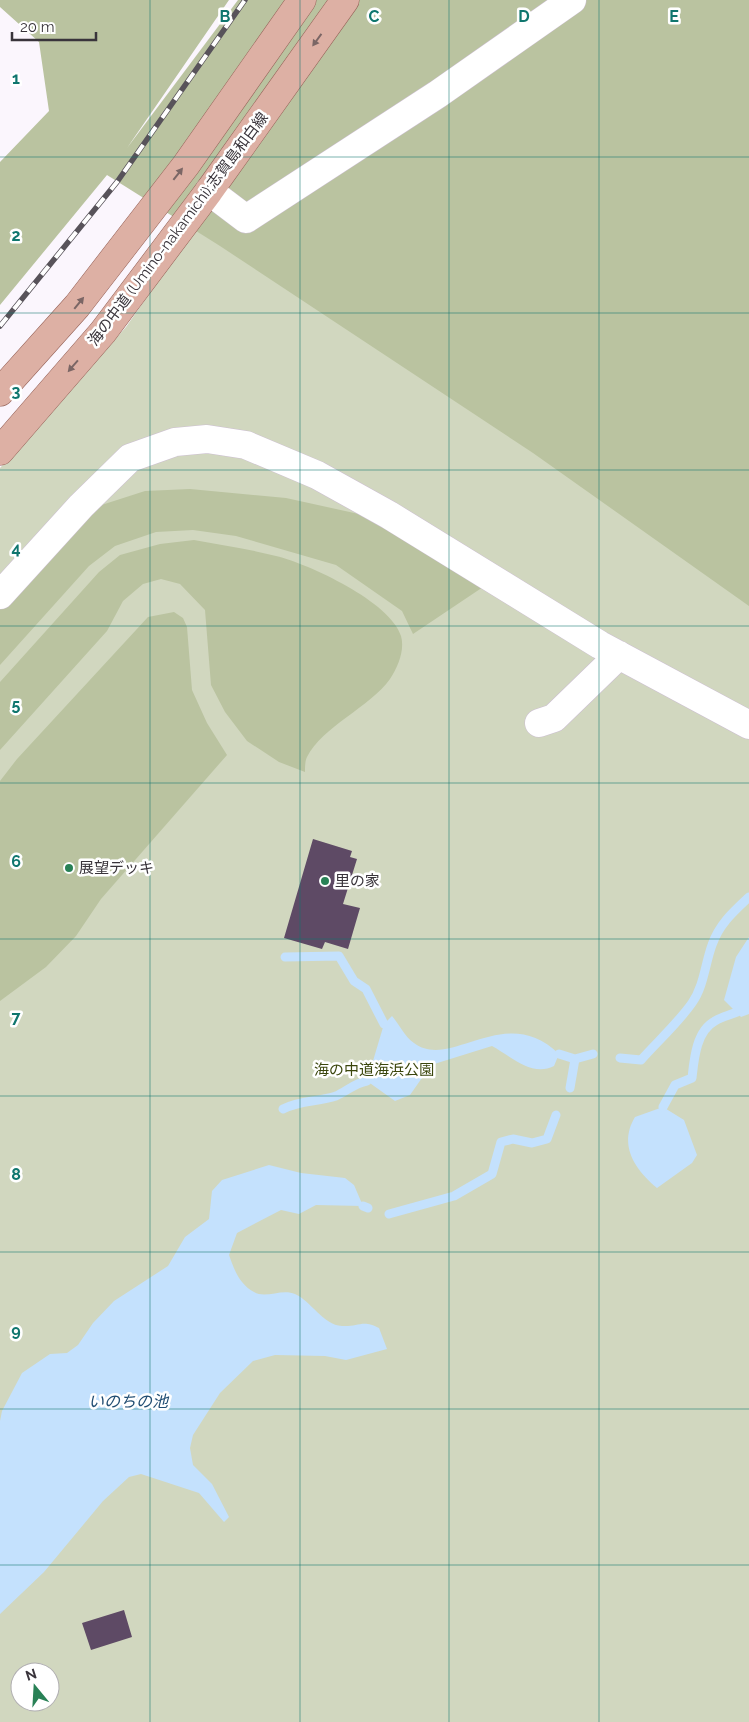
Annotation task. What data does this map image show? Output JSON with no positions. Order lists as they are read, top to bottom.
{
  "streets": {
    "main road": ["海の中道 (Umino-nakamichi);志賀島和白線"]
  },
  "water": ["いのちの池"],
  "parks": ["海の中道海浜公園"],
  "places": ["展望デッキ", "里の家"],
  "scale_bar": "20 m",
  "north": "top",
  "grid": {
    "columns": [
      "B",
      "C",
      "D",
      "E"
    ],
    "rows": [
      "1",
      "2",
      "3",
      "4",
      "5",
      "6",
      "7",
      "8",
      "9"
    ]
  }
}
